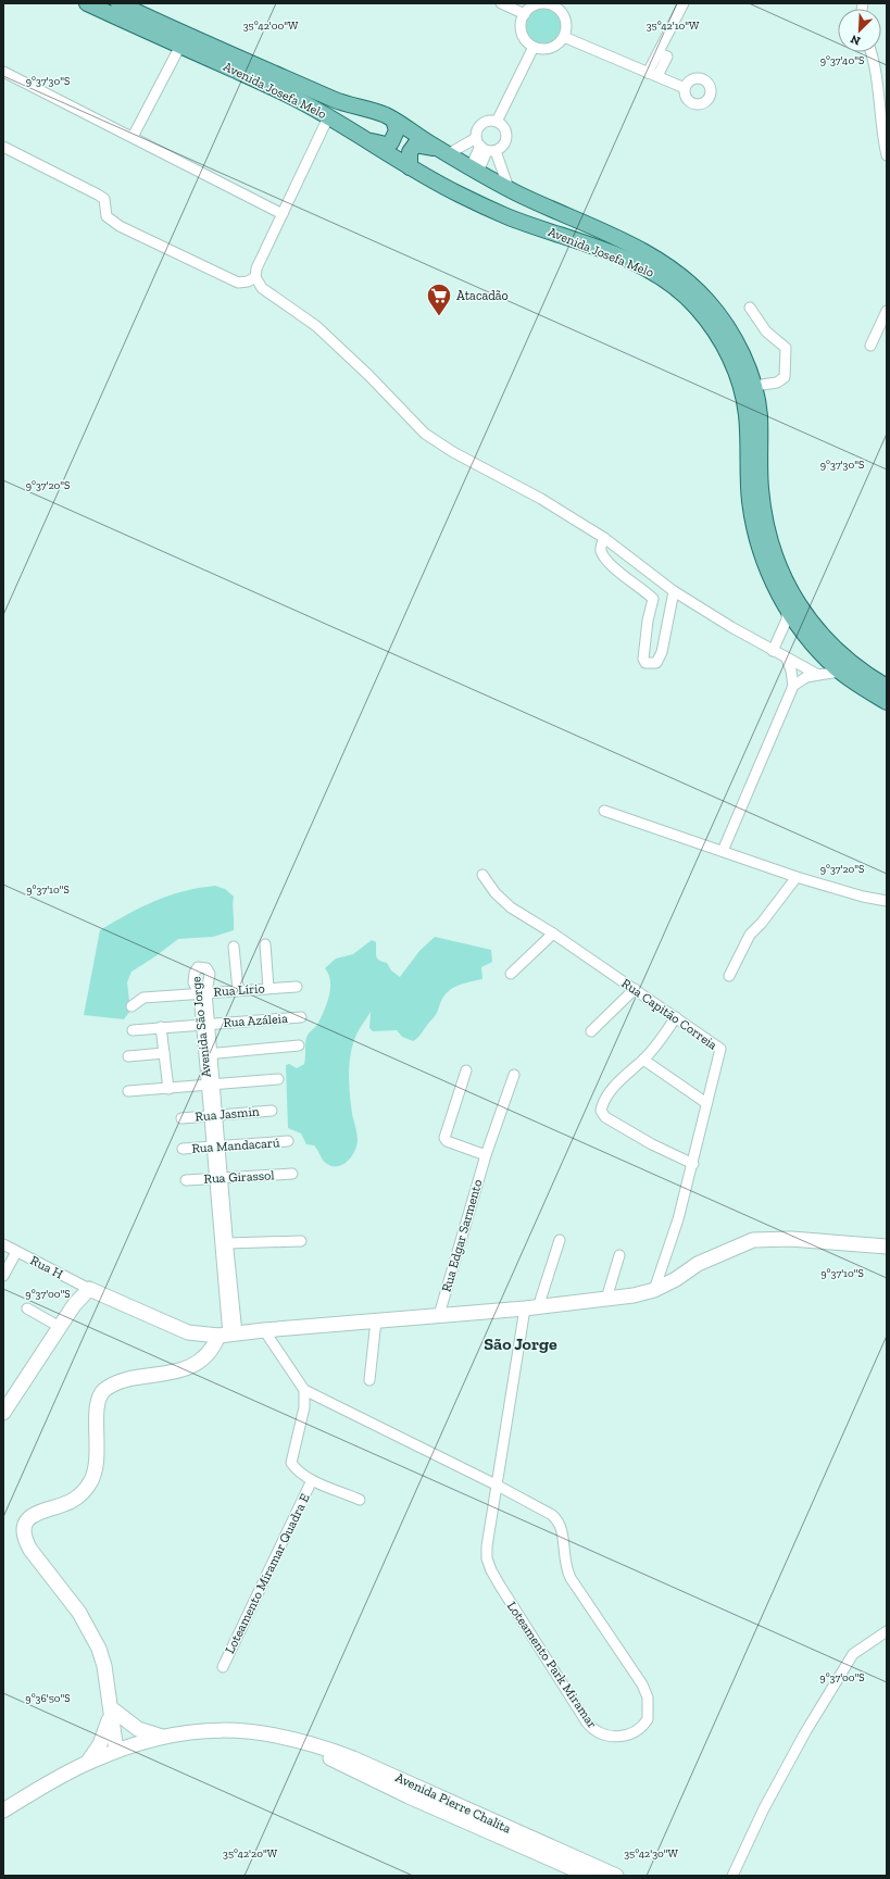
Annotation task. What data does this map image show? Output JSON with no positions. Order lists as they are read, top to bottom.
{
  "streets": {
    "main road": ["Avenida Josefa Melo"],
    "street": [
      "Rua Lírio",
      "Rua Capitão Correia",
      "Rua Azáleia",
      "Avenida São Jorge",
      "Rua Jasmin",
      "Rua Mandacarú",
      "Rua Girassol",
      "Rua Edgar Sarmento",
      "Rua H",
      "Loteamento Miramar Quadra E",
      "Loteamento Park Miramar",
      "Avenida Pierre Chalita"
    ]
  },
  "crossings": [
    ["Rua Lírio", "Avenida São Jorge"],
    ["Rua Azáleia", "Avenida São Jorge"],
    ["Avenida São Jorge", "Rua Jasmin"],
    ["Avenida São Jorge", "Rua Mandacarú"],
    ["Avenida São Jorge", "Rua Girassol"],
    ["Loteamento Miramar Quadra E", "Loteamento Park Miramar"]
  ],
  "districts": ["São Jorge"],
  "places": {
    "supermarket": ["Atacadão"]
  },
  "north": "bottom left",
  "coordinates": [
    "35°42'00\"W",
    "35°42'10\"W",
    "9°37'40\"S",
    "9°37'30\"S",
    "9°37'20\"S",
    "9°37'10\"S",
    "9°37'00\"S",
    "9°36'50\"S",
    "35°42'20\"W",
    "35°42'30\"W"
  ]
}
